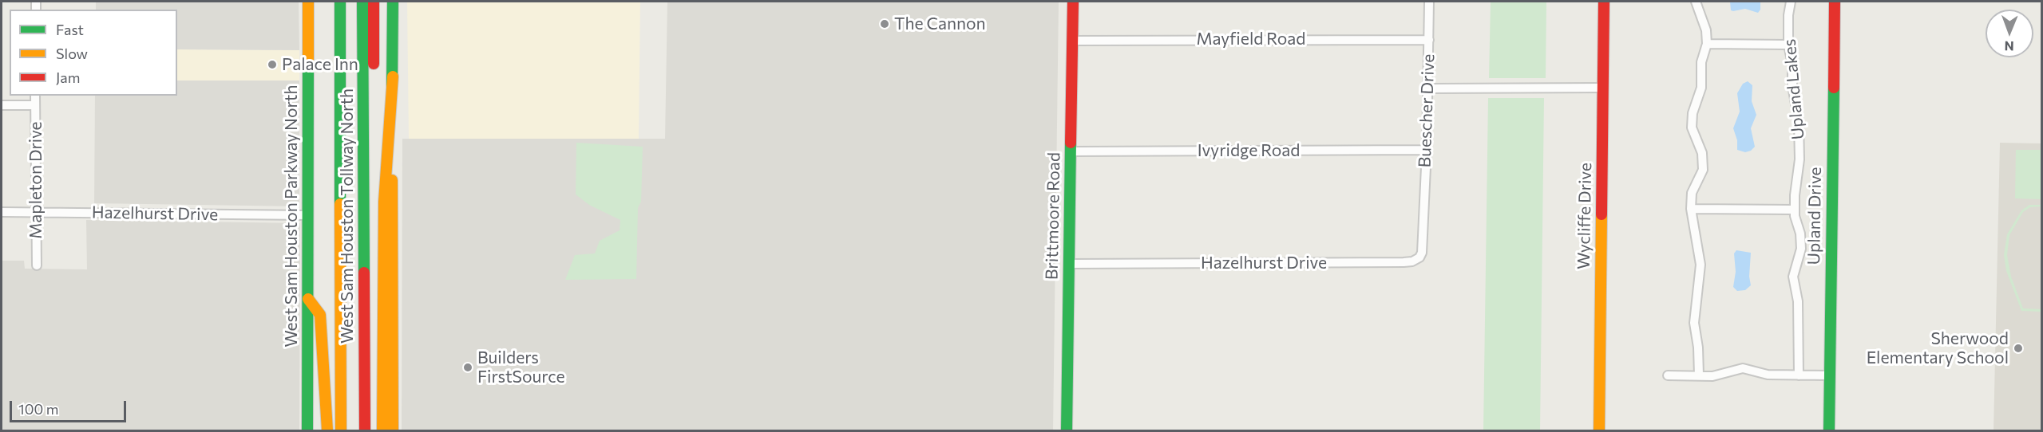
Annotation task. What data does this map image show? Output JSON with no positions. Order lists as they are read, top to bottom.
{
  "streets": {
    "main road": [
      "West Sam Houston Parkway North",
      "West Sam Houston Tollway North",
      "Brittmoore Road",
      "Wycliffe Drive",
      "Upland Drive"
    ],
    "street": [
      "Mayfield Road",
      "Upland Lakes",
      "Buescher Drive",
      "Ivyridge Road",
      "Mapleton Drive",
      "Hazelhurst Drive"
    ]
  },
  "crossings": [
    ["Mayfield Road", "Buescher Drive"],
    ["Mayfield Road", "Brittmoore Road"],
    ["Buescher Drive", "Ivyridge Road"],
    ["Buescher Drive", "Hazelhurst Drive"],
    ["Ivyridge Road", "Brittmoore Road"],
    ["Mapleton Drive", "Hazelhurst Drive"],
    ["Hazelhurst Drive", "West Sam Houston Parkway North"],
    ["Hazelhurst Drive", "Brittmoore Road"]
  ],
  "places": [
    "The Cannon",
    "Palace Inn",
    "Sherwood Elementary School",
    "Builders FirstSource"
  ],
  "legend": ["Fast", "Slow", "Jam"],
  "scale_bar": "100 m",
  "north": "bottom"
}
